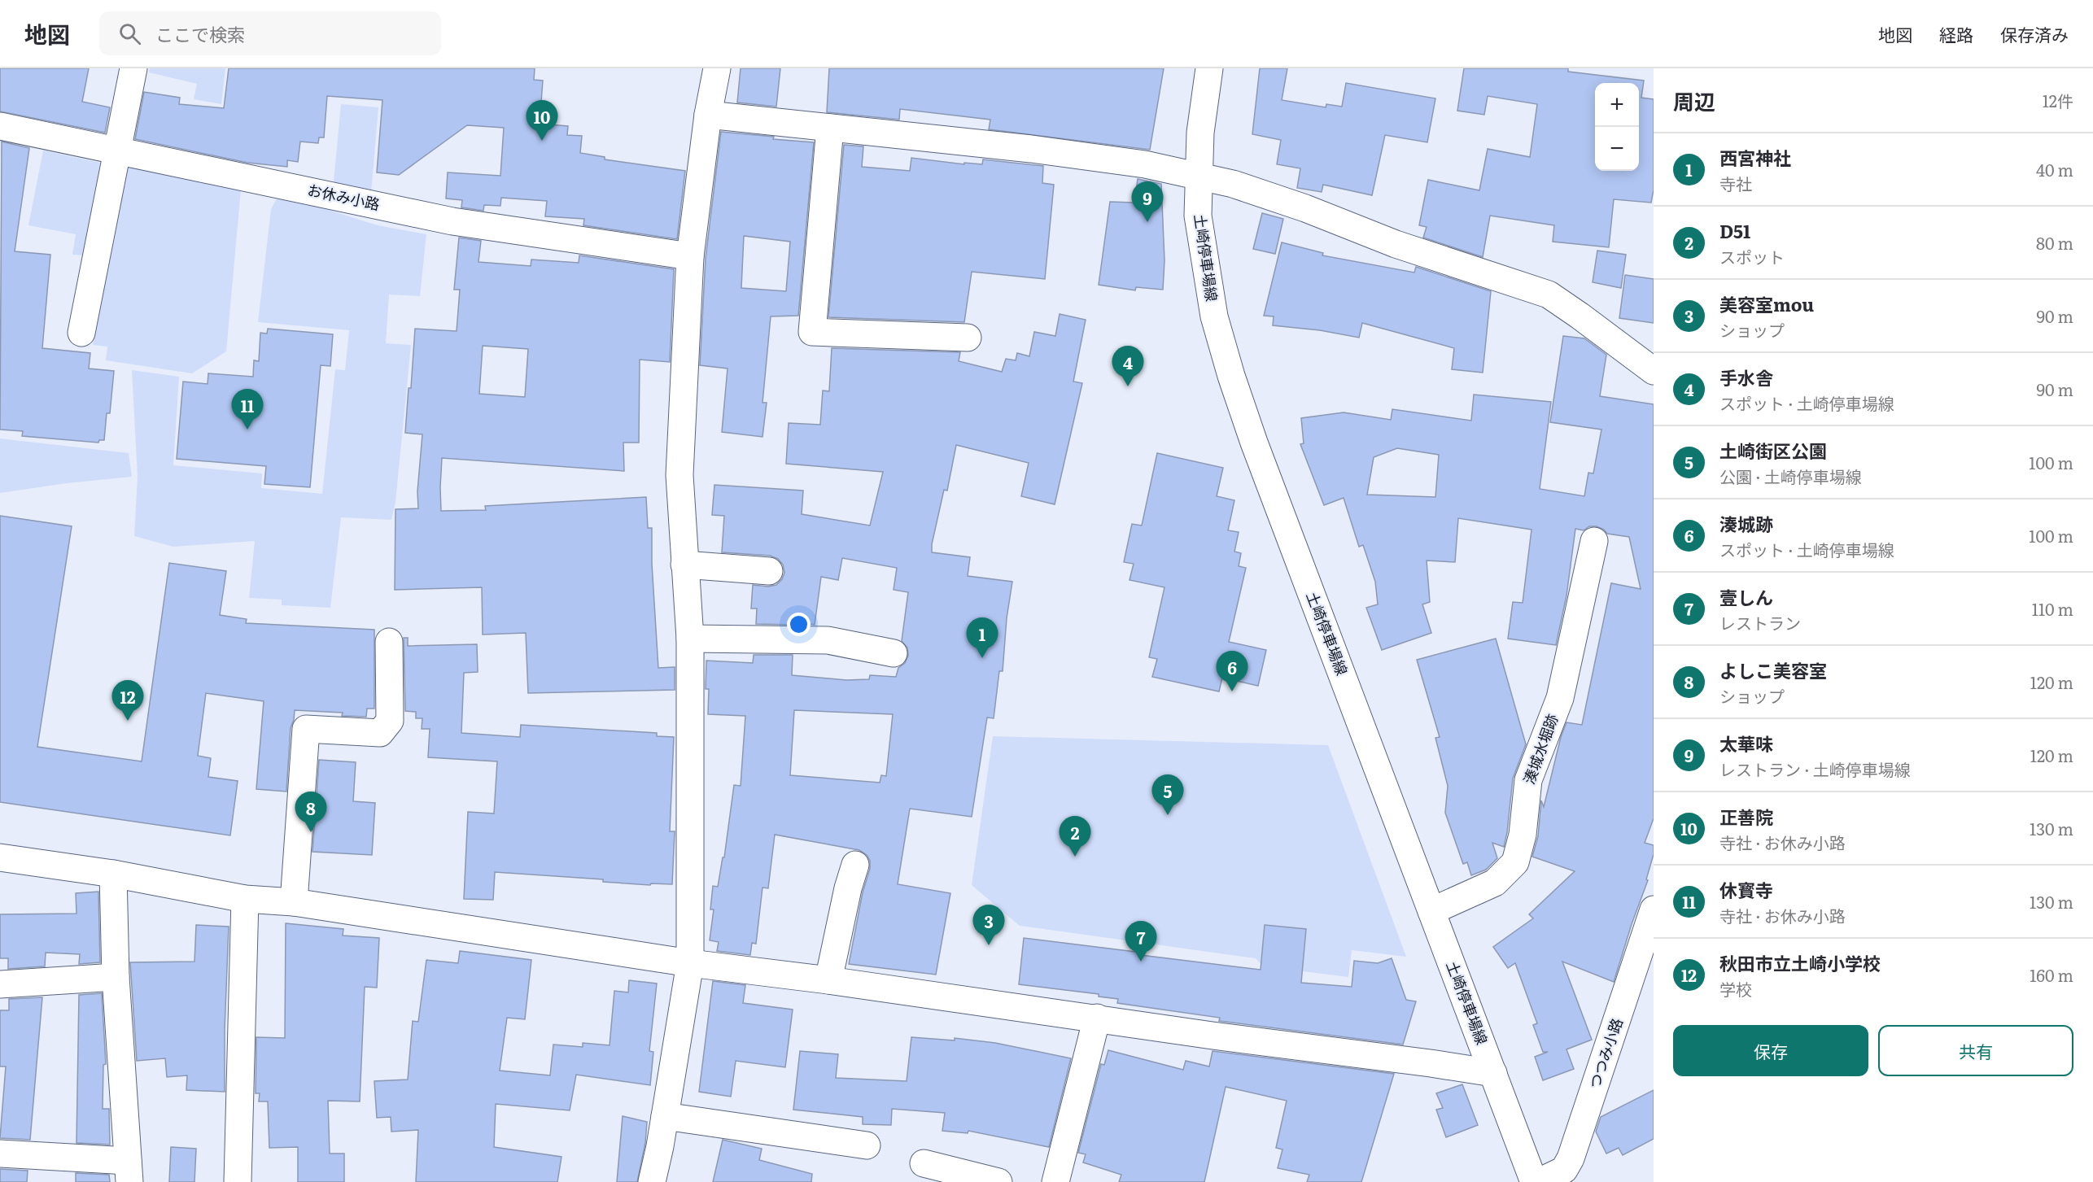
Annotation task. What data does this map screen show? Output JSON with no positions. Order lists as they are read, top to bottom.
{
  "streets": {
    "street": [
      "お休み小路",
      "土崎停車場線",
      "湊城水堀跡",
      "つつみ小路"
    ]
  },
  "crossings": [
    ["土崎停車場線", "湊城水堀跡"]
  ],
  "page": {
    "header": "地図",
    "search": "ここで検索",
    "nav": ["地図", "経路", "保存済み"],
    "heading": ["周辺", "12件"],
    "map_buttons": ["+", "−"],
    "pins": [
      "10",
      "9",
      "4",
      "11",
      "1",
      "6",
      "12",
      "5",
      "8",
      "2",
      "3",
      "7"
    ],
    "list": [
      {
        "mark": "1",
        "name": "西宮神社",
        "note": "寺社",
        "value": "40 m"
      },
      {
        "mark": "2",
        "name": "D51",
        "note": "スポット",
        "value": "80 m"
      },
      {
        "mark": "3",
        "name": "美容室mou",
        "note": "ショップ",
        "value": "90 m"
      },
      {
        "mark": "4",
        "name": "手水舎",
        "note": "スポット · 土崎停車場線",
        "value": "90 m"
      },
      {
        "mark": "5",
        "name": "土崎街区公園",
        "note": "公園 · 土崎停車場線",
        "value": "100 m"
      },
      {
        "mark": "6",
        "name": "湊城跡",
        "note": "スポット · 土崎停車場線",
        "value": "100 m"
      },
      {
        "mark": "7",
        "name": "壹しん",
        "note": "レストラン",
        "value": "110 m"
      },
      {
        "mark": "8",
        "name": "よしこ美容室",
        "note": "ショップ",
        "value": "120 m"
      },
      {
        "mark": "9",
        "name": "太華味",
        "note": "レストラン · 土崎停車場線",
        "value": "120 m"
      },
      {
        "mark": "10",
        "name": "正善院",
        "note": "寺社 · お休み小路",
        "value": "130 m"
      },
      {
        "mark": "11",
        "name": "休寳寺",
        "note": "寺社 · お休み小路",
        "value": "130 m"
      },
      {
        "mark": "12",
        "name": "秋田市立土崎小学校",
        "note": "学校",
        "value": "160 m"
      }
    ],
    "buttons": ["保存", "共有"]
  }
}
